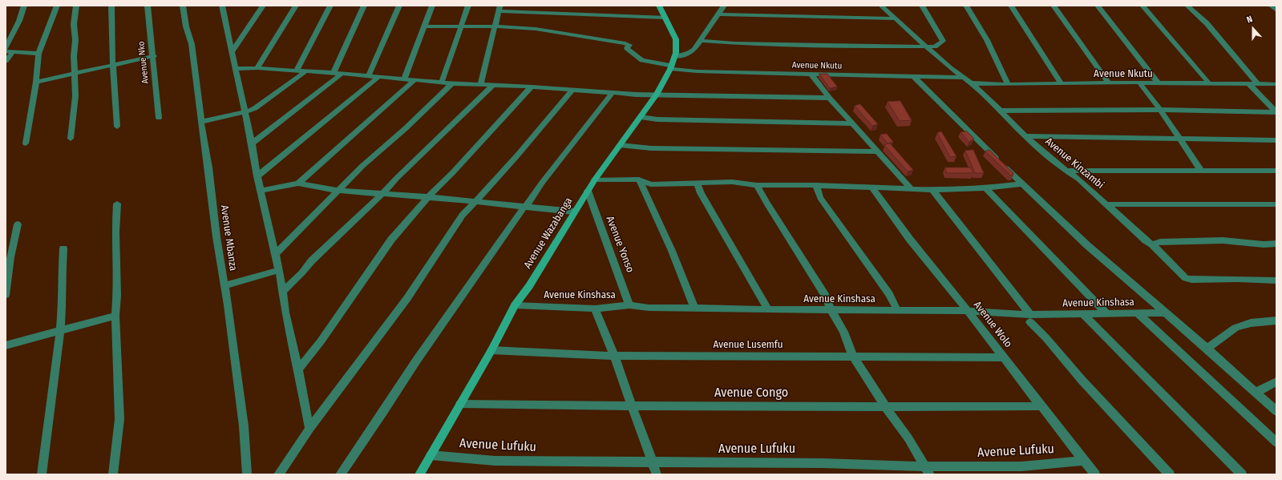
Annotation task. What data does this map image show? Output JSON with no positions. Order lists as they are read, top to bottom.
{
  "streets": {
    "main road": ["Avenue Wazabanga"],
    "street": [
      "Avenue Nko",
      "Avenue Nkutu",
      "Avenue Kinzambi",
      "Avenue Mbanza",
      "Avenue Yonso",
      "Avenue Kinshasa",
      "Avenue Wolo",
      "Avenue Lusemfu",
      "Avenue Congo",
      "Avenue Lufuku"
    ]
  },
  "crossings": [
    ["Avenue Nkutu", "Avenue Kinzambi"],
    ["Avenue Nkutu", "Avenue Wazabanga"],
    ["Avenue Wazabanga", "Avenue Yonso"],
    ["Avenue Wazabanga", "Avenue Kinshasa"],
    ["Avenue Wazabanga", "Avenue Lusemfu"],
    ["Avenue Wazabanga", "Avenue Congo"],
    ["Avenue Wazabanga", "Avenue Lufuku"],
    ["Avenue Yonso", "Avenue Kinshasa"],
    ["Avenue Kinshasa", "Avenue Wolo"],
    ["Avenue Wolo", "Avenue Lusemfu"],
    ["Avenue Wolo", "Avenue Congo"],
    ["Avenue Wolo", "Avenue Lufuku"]
  ],
  "north": "top"
}
